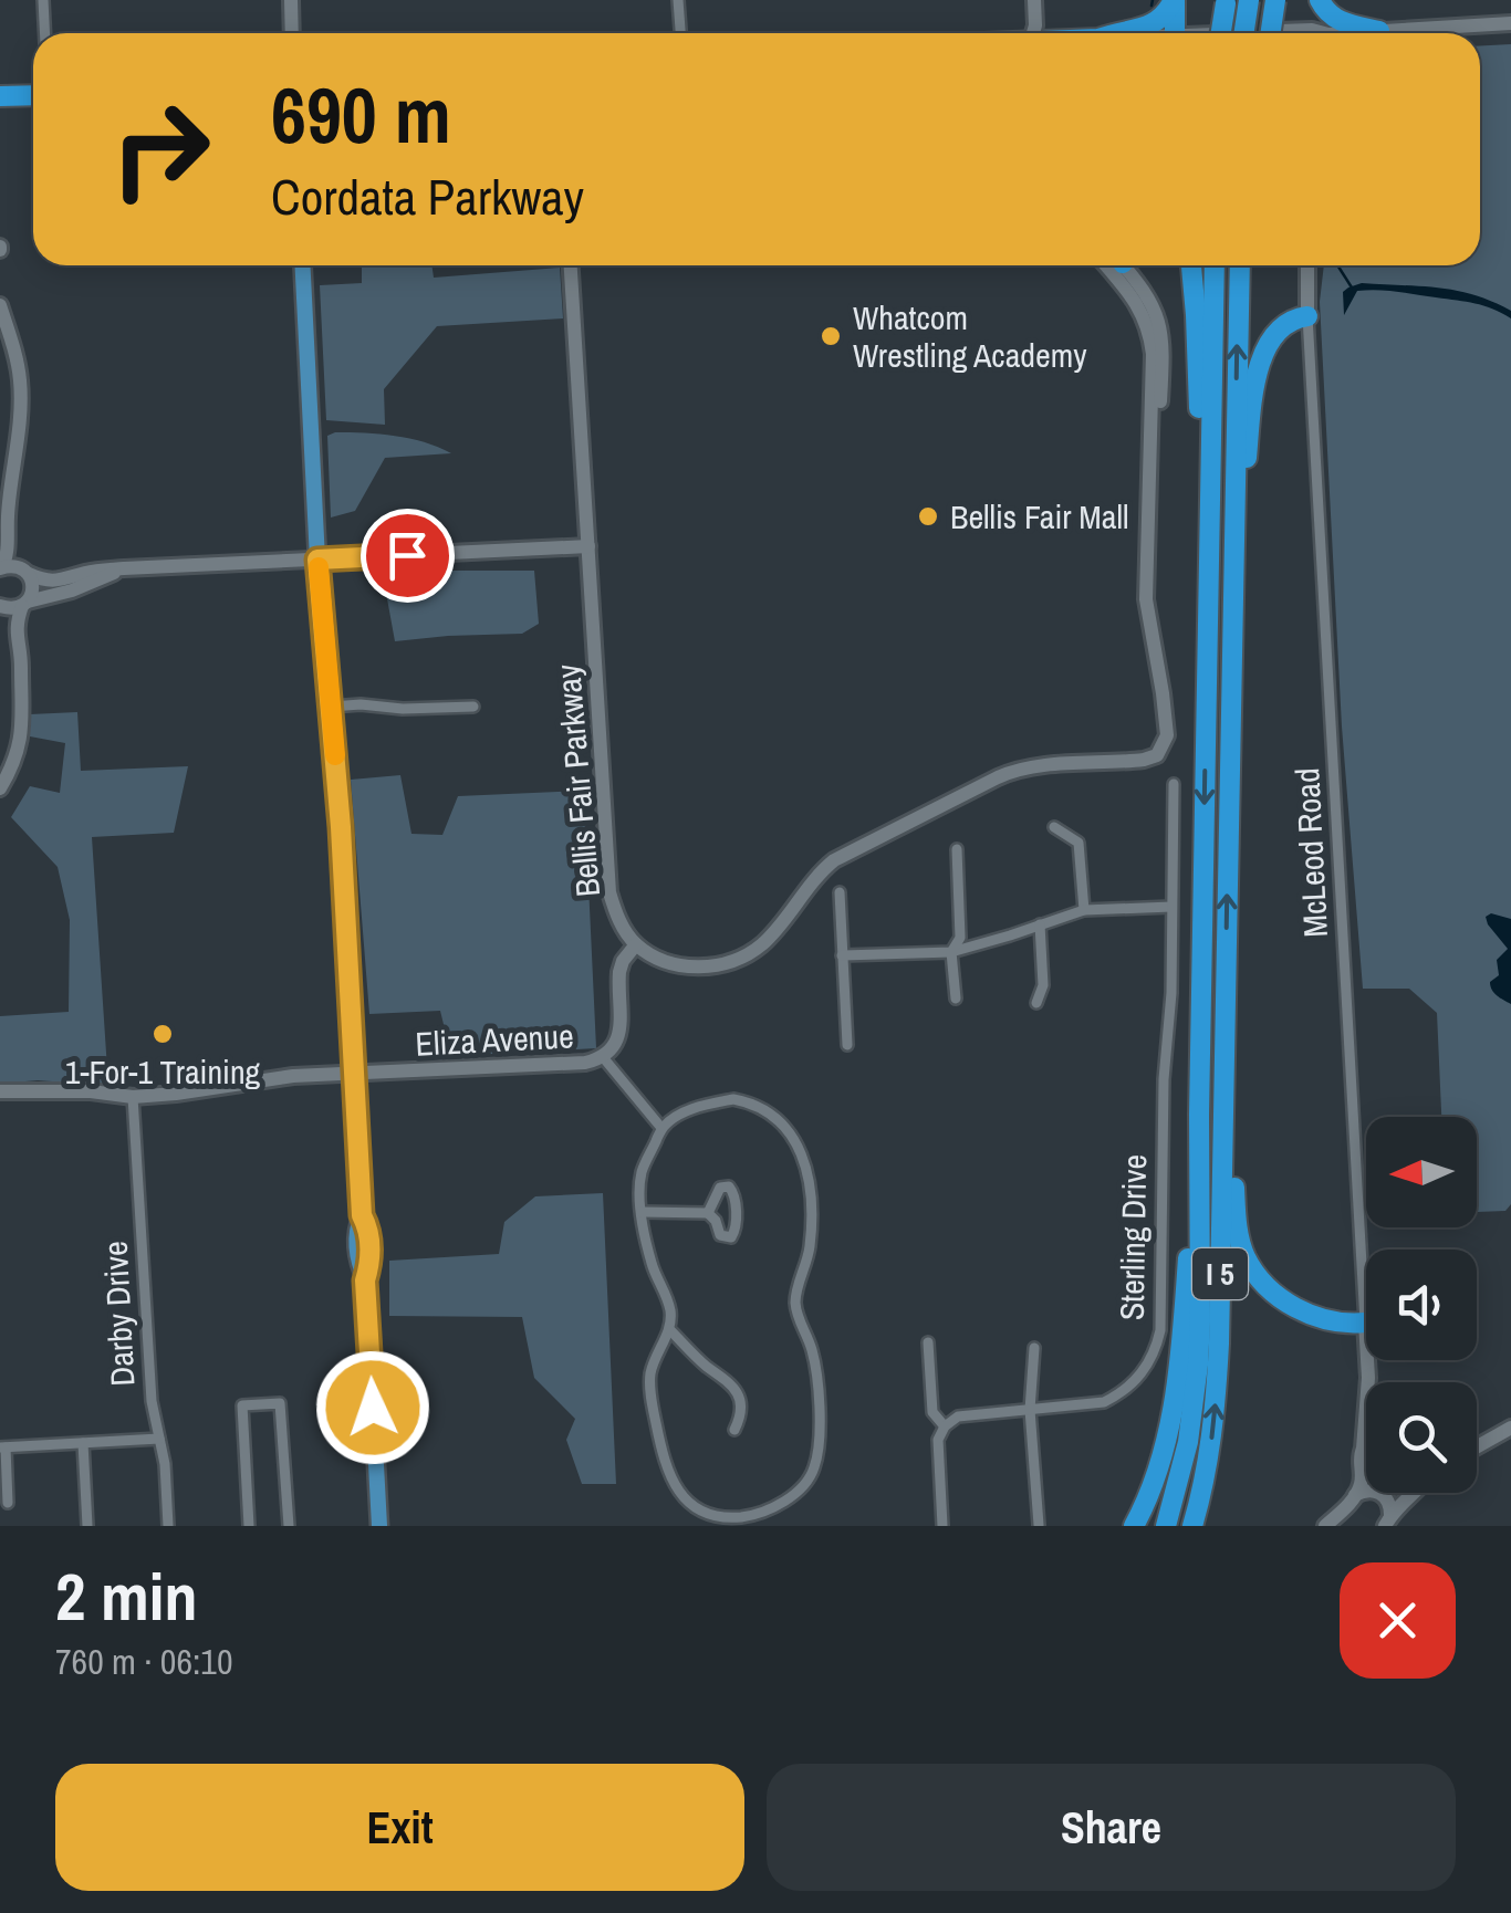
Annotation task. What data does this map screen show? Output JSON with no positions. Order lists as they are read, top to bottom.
{
  "streets": {
    "highway": ["I 5"],
    "street": [
      "Bellis Fair Parkway",
      "McLeod Road",
      "Eliza Avenue",
      "Sterling Drive",
      "Darby Drive"
    ]
  },
  "crossings": [
    ["Bellis Fair Parkway", "Eliza Avenue"],
    ["Eliza Avenue", "Darby Drive"]
  ],
  "places": ["Whatcom Wrestling Academy", "Bellis Fair Mall", "1-For-1 Training"],
  "north": "left",
  "page": {
    "turn": ["690 m", "Cordata Parkway"],
    "heading": ["2 min", "760 m · 06:10"],
    "buttons": ["Exit", "Share"]
  }
}
